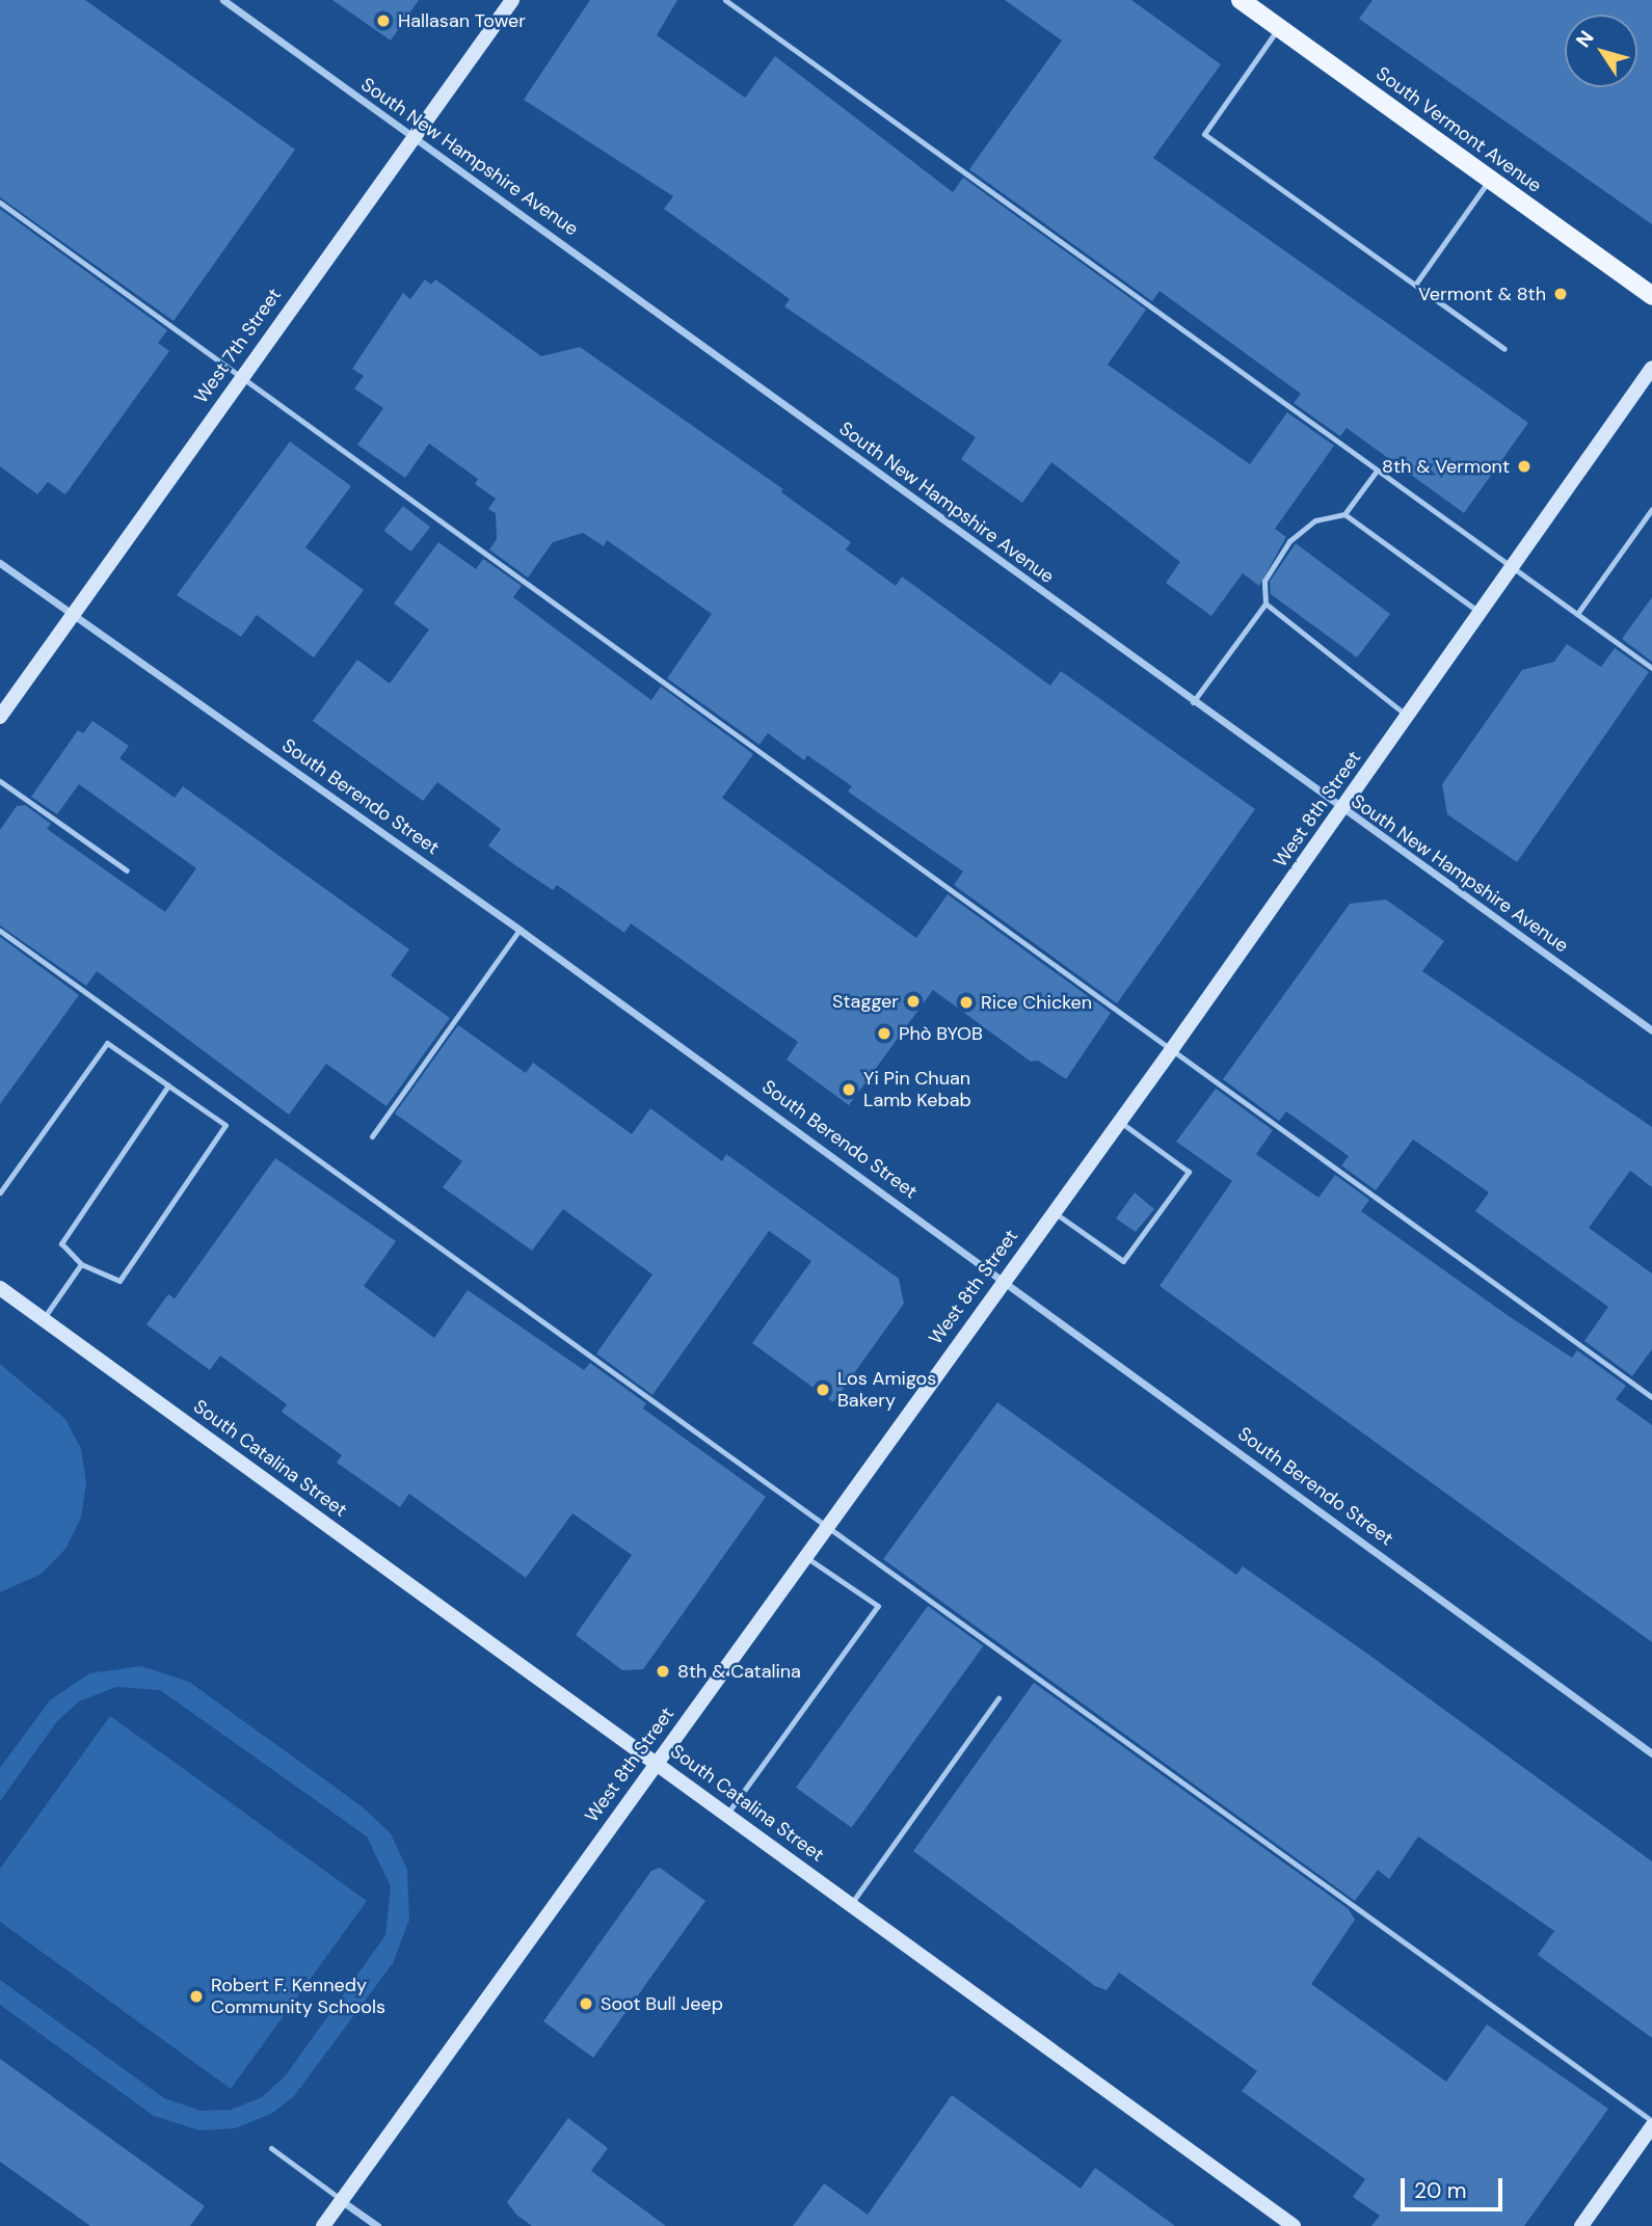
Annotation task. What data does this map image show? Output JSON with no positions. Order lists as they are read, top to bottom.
{
  "streets": {
    "main road": ["South Vermont Avenue"],
    "street": [
      "South New Hampshire Avenue",
      "West 7th Street",
      "South Berendo Street",
      "West 8th Street",
      "South Catalina Street"
    ]
  },
  "crossings": [
    ["South New Hampshire Avenue", "West 7th Street"],
    ["South New Hampshire Avenue", "West 8th Street"],
    ["West 7th Street", "South Berendo Street"],
    ["South Berendo Street", "West 8th Street"],
    ["West 8th Street", "South Catalina Street"]
  ],
  "places": [
    "Hallasan Tower",
    "Vermont & 8th",
    "8th & Vermont",
    "Stagger",
    "Rice Chicken",
    "Phò BYOB",
    "Yi Pin Chuan Lamb Kebab",
    "Los Amigos Bakery",
    "8th & Catalina",
    "Robert F. Kennedy Community Schools",
    "Soot Bull Jeep"
  ],
  "scale_bar": "20 m",
  "north": "top left"
}
